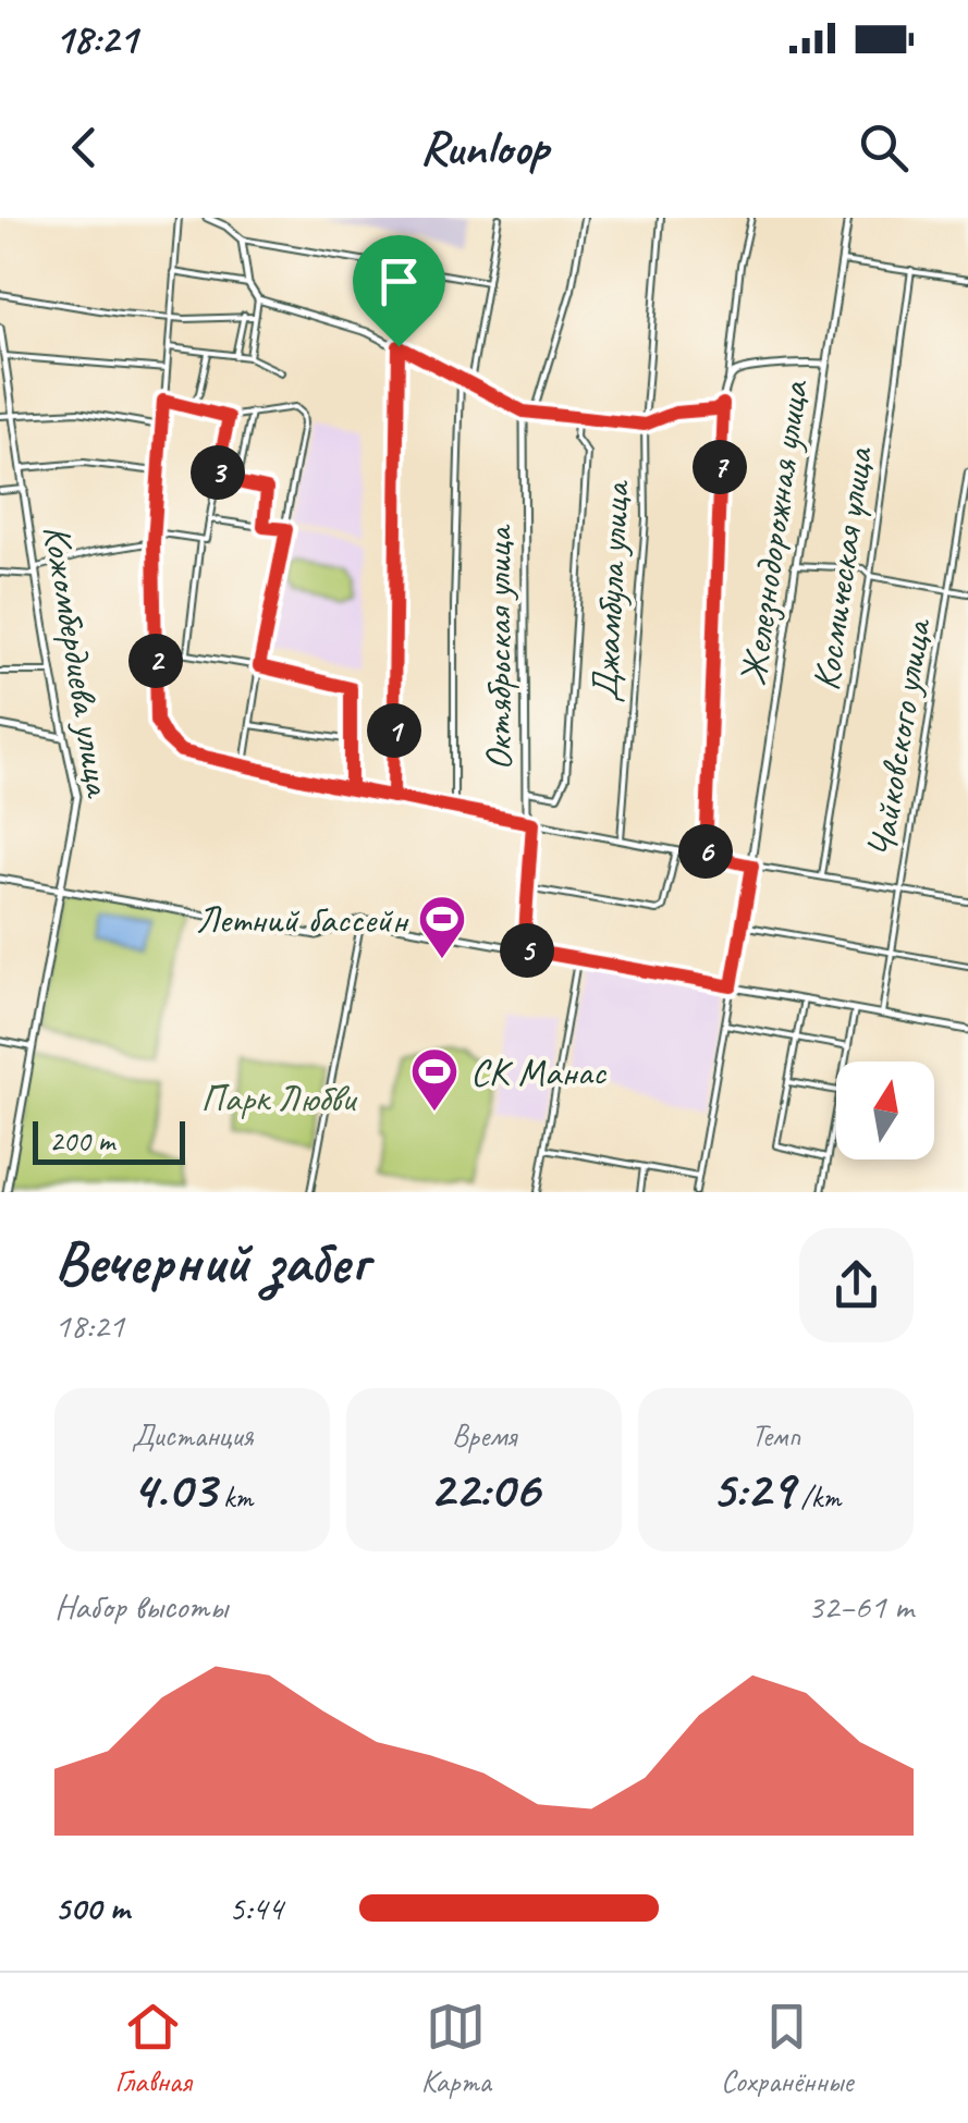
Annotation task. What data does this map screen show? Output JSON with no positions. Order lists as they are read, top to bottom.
{
  "streets": {
    "street": [
      "Железнодорожная улица",
      "Космическая улица",
      "Джамбула улица",
      "Октябрьская улица",
      "Кожомбердиева улица",
      "Чайковского улица"
    ]
  },
  "parks": ["Парк Любви"],
  "places": {
    "sports": ["Летний бассейн", "СК Манас"]
  },
  "scale_bar": "200 m",
  "north": "top",
  "page": {
    "status": "18:21",
    "header": "Runloop",
    "pins": [
      "7",
      "3",
      "2",
      "1",
      "6",
      "5"
    ],
    "scale": "200 m",
    "heading": ["Вечерний забег", "18:21"],
    "stats": [
      ["Дистанция", "4.03 km"],
      ["Время", "22:06"],
      ["Темп", "5:29 /km"]
    ],
    "chart": ["Набор высоты", "32–61 m"],
    "list": [
      {
        "name": "500 m",
        "note": "5:44"
      }
    ],
    "tabs": ["Главная", "Карта", "Сохранённые"]
  }
}
